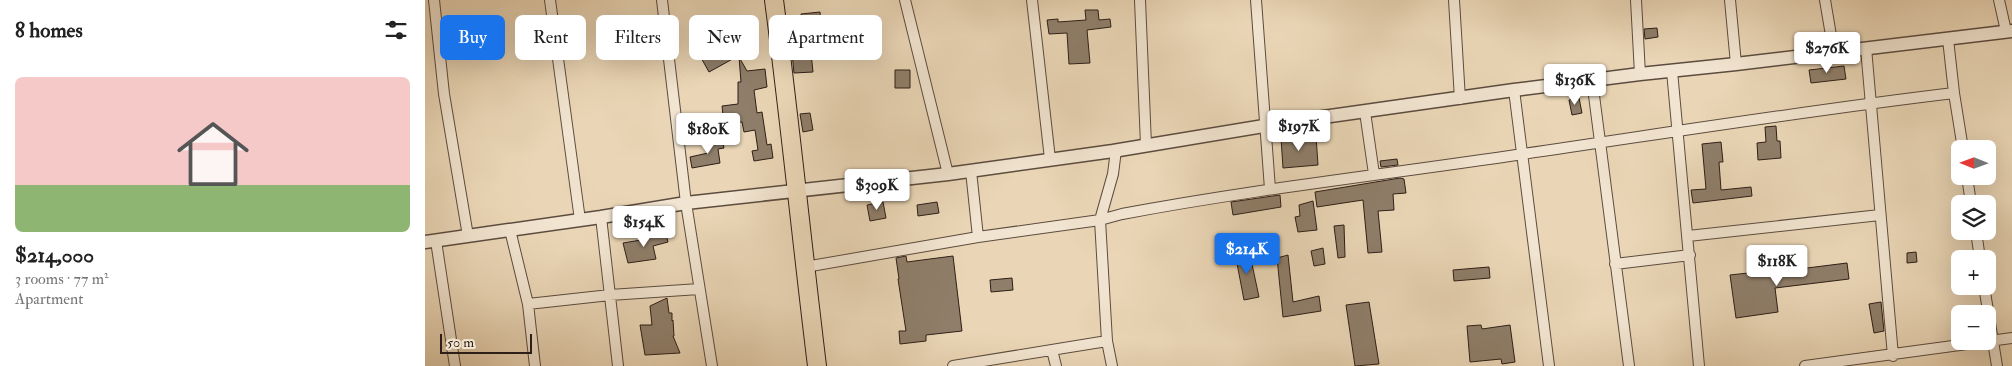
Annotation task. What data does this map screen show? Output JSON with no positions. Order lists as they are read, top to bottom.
{
  "scale_bar": "50 m",
  "north": "left",
  "page": {
    "heading": "8 homes",
    "chip": [
      "Buy",
      "Rent",
      "Filters",
      "New",
      "Apartment"
    ],
    "price": [
      "$276K",
      "$136K",
      "$197K",
      "$180K",
      "$309K",
      "$154K",
      "$214K",
      "$118K"
    ],
    "list": [
      {
        "name": "$214,000",
        "note": "3 rooms · 77 m² · Apartment"
      }
    ],
    "map_buttons": ["+", "−"],
    "scale": "50 m"
  }
}
